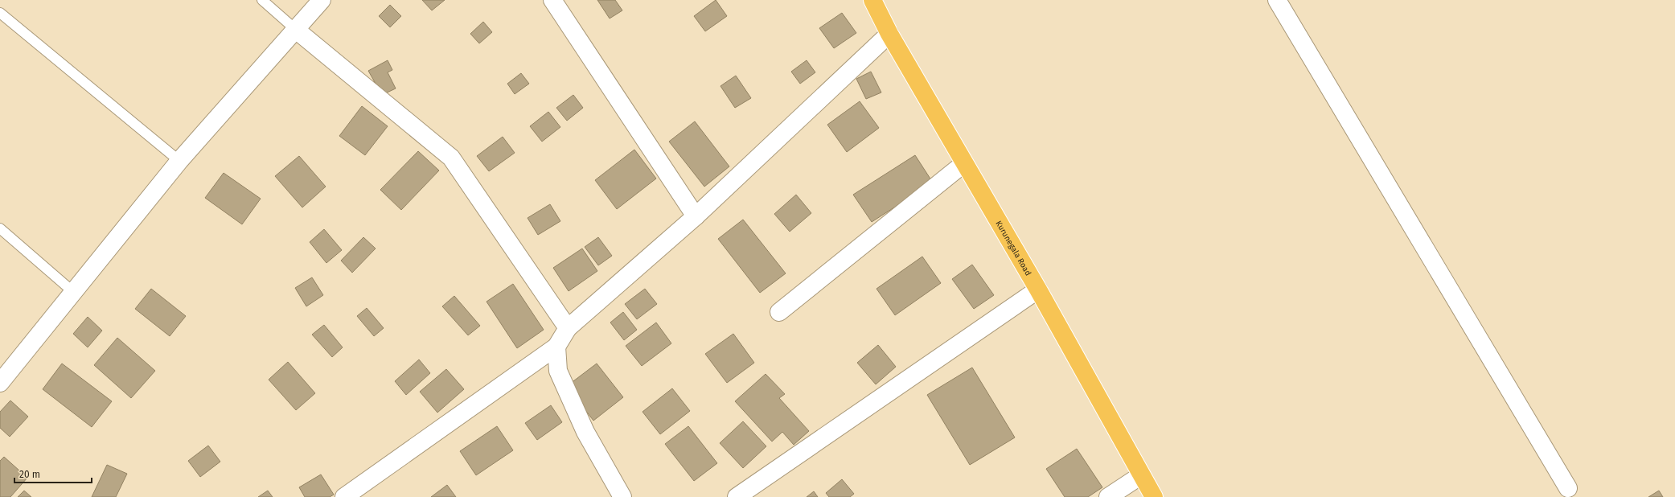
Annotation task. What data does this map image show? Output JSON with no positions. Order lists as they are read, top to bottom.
{
  "streets": {
    "highway": ["Kurunegala Road"]
  },
  "scale_bar": "20 m"
}
